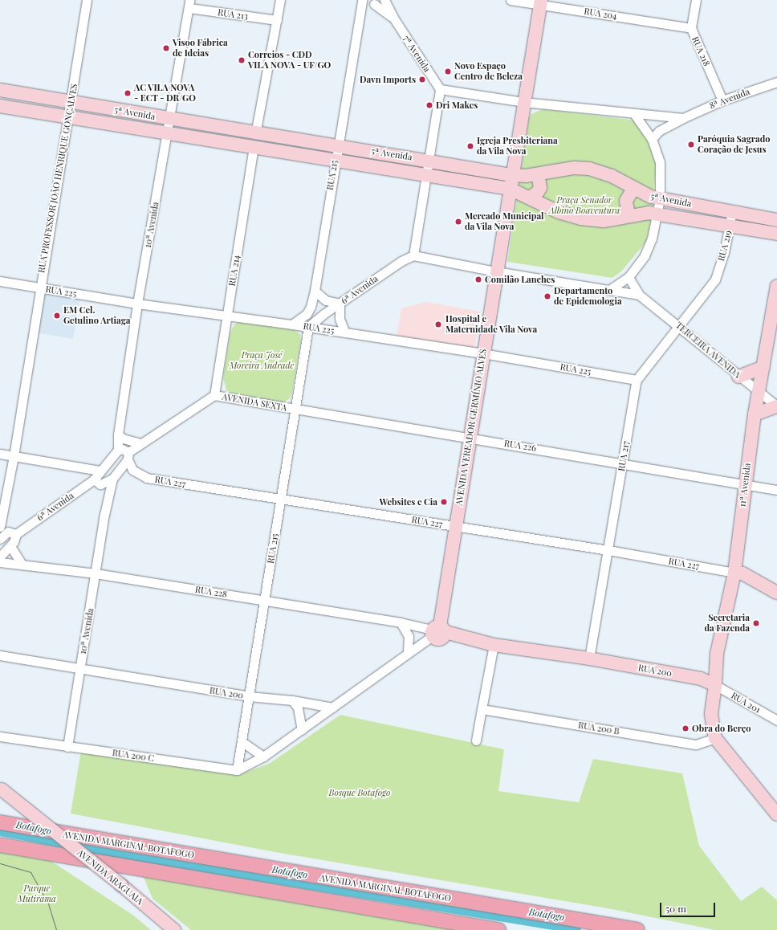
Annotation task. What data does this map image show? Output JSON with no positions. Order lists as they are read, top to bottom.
{
  "streets": {
    "main road": [
      "5ª Avenida",
      "AVENIDA VEREADOR GERMÍNIO ALVES",
      "11ª Avenida",
      "RUA 200",
      "AVENIDA MARGINAL BOTAFOGO",
      "AVENIDA ARAGUAIA"
    ],
    "street": [
      "RUA 204",
      "RUA 213",
      "RUA 218",
      "7ª Avenida",
      "8ª Avenida",
      "RUA 215",
      "RUA PROFESSOR JOÃO HENRIQUE GONÇALVES",
      "10ª Avenida",
      "RUA 219",
      "RUA 214",
      "6ª Avenida",
      "RUA 225",
      "TERCEIRA AVENIDA",
      "AVENIDA SEXTA",
      "RUA 226",
      "RUA 217",
      "RUA 227",
      "RUA 228",
      "RUA 201",
      "RUA 200 B",
      "RUA 200 C"
    ]
  },
  "crossings": [
    ["RUA 204", "RUA 218"],
    ["RUA 204", "AVENIDA VEREADOR GERMÍNIO ALVES"],
    ["RUA 213", "10ª Avenida"],
    ["RUA 213", "RUA 214"],
    ["RUA 218", "8ª Avenida"],
    ["5ª Avenida", "RUA 215"],
    ["5ª Avenida", "RUA PROFESSOR JOÃO HENRIQUE GONÇALVES"],
    ["5ª Avenida", "10ª Avenida"],
    ["5ª Avenida", "RUA 219"],
    ["5ª Avenida", "RUA 214"],
    ["5ª Avenida", "AVENIDA VEREADOR GERMÍNIO ALVES"],
    ["RUA 215", "6ª Avenida"],
    ["RUA 215", "RUA 225"],
    ["RUA 215", "AVENIDA SEXTA"],
    ["RUA 215", "RUA 226"],
    ["RUA 215", "RUA 227"],
    ["RUA 215", "RUA 228"],
    ["RUA 215", "RUA 200"],
    ["RUA 215", "RUA 200 C"],
    ["RUA PROFESSOR JOÃO HENRIQUE GONÇALVES", "RUA 225"],
    ["10ª Avenida", "6ª Avenida"],
    ["10ª Avenida", "RUA 225"],
    ["10ª Avenida", "RUA 228"],
    ["10ª Avenida", "RUA 200"],
    ["10ª Avenida", "RUA 200 C"],
    ["RUA 219", "RUA 217"],
    ["RUA 214", "6ª Avenida"],
    ["RUA 214", "RUA 225"],
    ["RUA 214", "AVENIDA SEXTA"],
    ["6ª Avenida", "RUA 225"],
    ["6ª Avenida", "TERCEIRA AVENIDA"],
    ["6ª Avenida", "AVENIDA SEXTA"],
    ["6ª Avenida", "RUA 227"],
    ["RUA 225", "AVENIDA VEREADOR GERMÍNIO ALVES"],
    ["RUA 225", "RUA 217"],
    ["TERCEIRA AVENIDA", "AVENIDA VEREADOR GERMÍNIO ALVES"],
    ["TERCEIRA AVENIDA", "RUA 217"],
    ["TERCEIRA AVENIDA", "11ª Avenida"],
    ["AVENIDA SEXTA", "RUA 226"],
    ["AVENIDA VEREADOR GERMÍNIO ALVES", "RUA 226"],
    ["AVENIDA VEREADOR GERMÍNIO ALVES", "RUA 227"],
    ["AVENIDA VEREADOR GERMÍNIO ALVES", "RUA 228"],
    ["AVENIDA VEREADOR GERMÍNIO ALVES", "RUA 200"],
    ["RUA 226", "RUA 217"],
    ["RUA 226", "11ª Avenida"],
    ["RUA 217", "RUA 227"],
    ["RUA 217", "RUA 200"],
    ["RUA 227", "11ª Avenida"],
    ["11ª Avenida", "RUA 200"],
    ["11ª Avenida", "RUA 201"],
    ["RUA 228", "RUA 200"],
    ["RUA 200", "RUA 201"]
  ],
  "water": ["Botafogo"],
  "parks": [
    "Praça Senador Albino Boaventura",
    "Praça José Moreira Andrade",
    "Bosque Botafogo",
    "Parque Mutirama"
  ],
  "places": [
    "Visoo Fábrica de Ideias",
    "Correios - CDD VILA NOVA - UF/GO",
    "Novo Espaço Centro de Beleza",
    "Davn Imports",
    "AC VILA NOVA - ECT - DR/GO",
    "Dri Makes",
    "Paróquia Sagrado Coração de Jesus",
    "Igreja Presbiteriana da Vila Nova",
    "Mercado Municipal da Vila Nova",
    "Comilão Lanches",
    "Departamento de Epidemologia",
    "EM Cel. Getulino Artiaga",
    "Hospital e Maternidade Vila Nova",
    "Websites e Cia",
    "Secretaria da Fazenda",
    "Obra do Berço"
  ],
  "scale_bar": "50 m"
}
